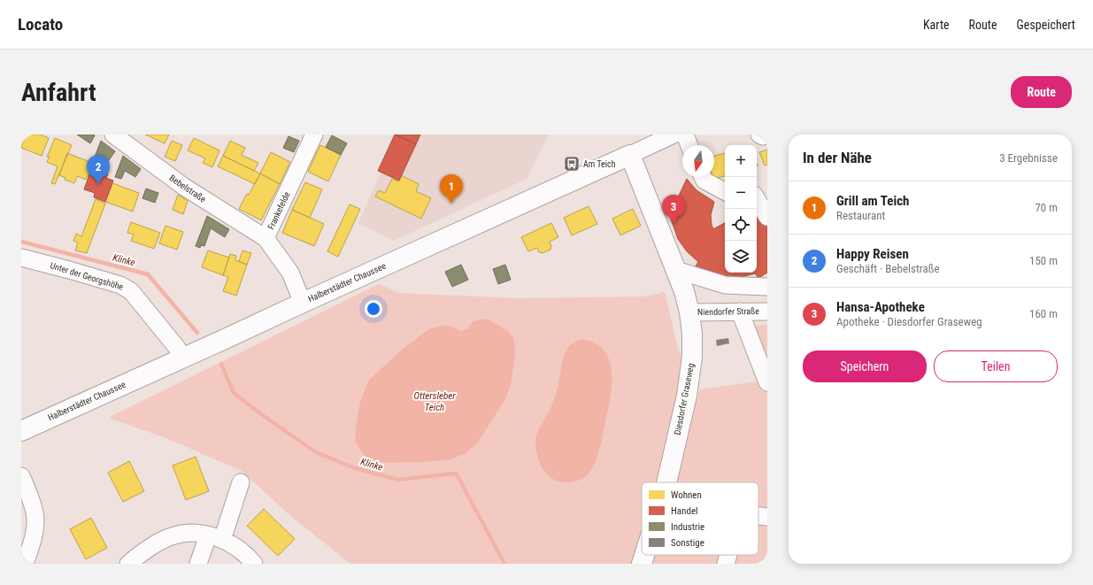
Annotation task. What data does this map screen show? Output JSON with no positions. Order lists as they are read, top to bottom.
{
  "streets": {
    "main road": ["Halberstädter Chaussee", "Diesdorfer Graseweg"],
    "street": [
      "Bebelstraße",
      "Frankefelde",
      "Unter der Georgshöhe",
      "Niendorfer Straße"
    ]
  },
  "crossings": [
    ["Bebelstraße", "Frankefelde"],
    ["Frankefelde", "Halberstädter Chaussee"],
    ["Unter der Georgshöhe", "Halberstädter Chaussee"],
    ["Halberstädter Chaussee", "Diesdorfer Graseweg"],
    ["Niendorfer Straße", "Diesdorfer Graseweg"]
  ],
  "water": ["Klinke", "Ottersleber Teich"],
  "places": {
    "bus stop": ["Am Teich"]
  },
  "legend": [
    "Wohnen",
    "Handel",
    "Industrie",
    "Sonstige"
  ],
  "north": "bottom",
  "page": {
    "header": "Locato",
    "nav": ["Karte", "Route", "Gespeichert"],
    "buttons": [
      "Route",
      ["Speichern", "Teilen"]
    ],
    "title": "Anfahrt",
    "heading": ["In der Nähe", "3 Ergebnisse"],
    "map_buttons": ["+", "−"],
    "pins": ["2", "1", "3"],
    "list": [
      {
        "mark": "1",
        "name": "Grill am Teich",
        "note": "Restaurant",
        "value": "70 m"
      },
      {
        "mark": "2",
        "name": "Happy Reisen",
        "note": "Geschäft · Bebelstraße",
        "value": "150 m"
      },
      {
        "mark": "3",
        "name": "Hansa-Apotheke",
        "note": "Apotheke · Diesdorfer Graseweg",
        "value": "160 m"
      }
    ]
  }
}
